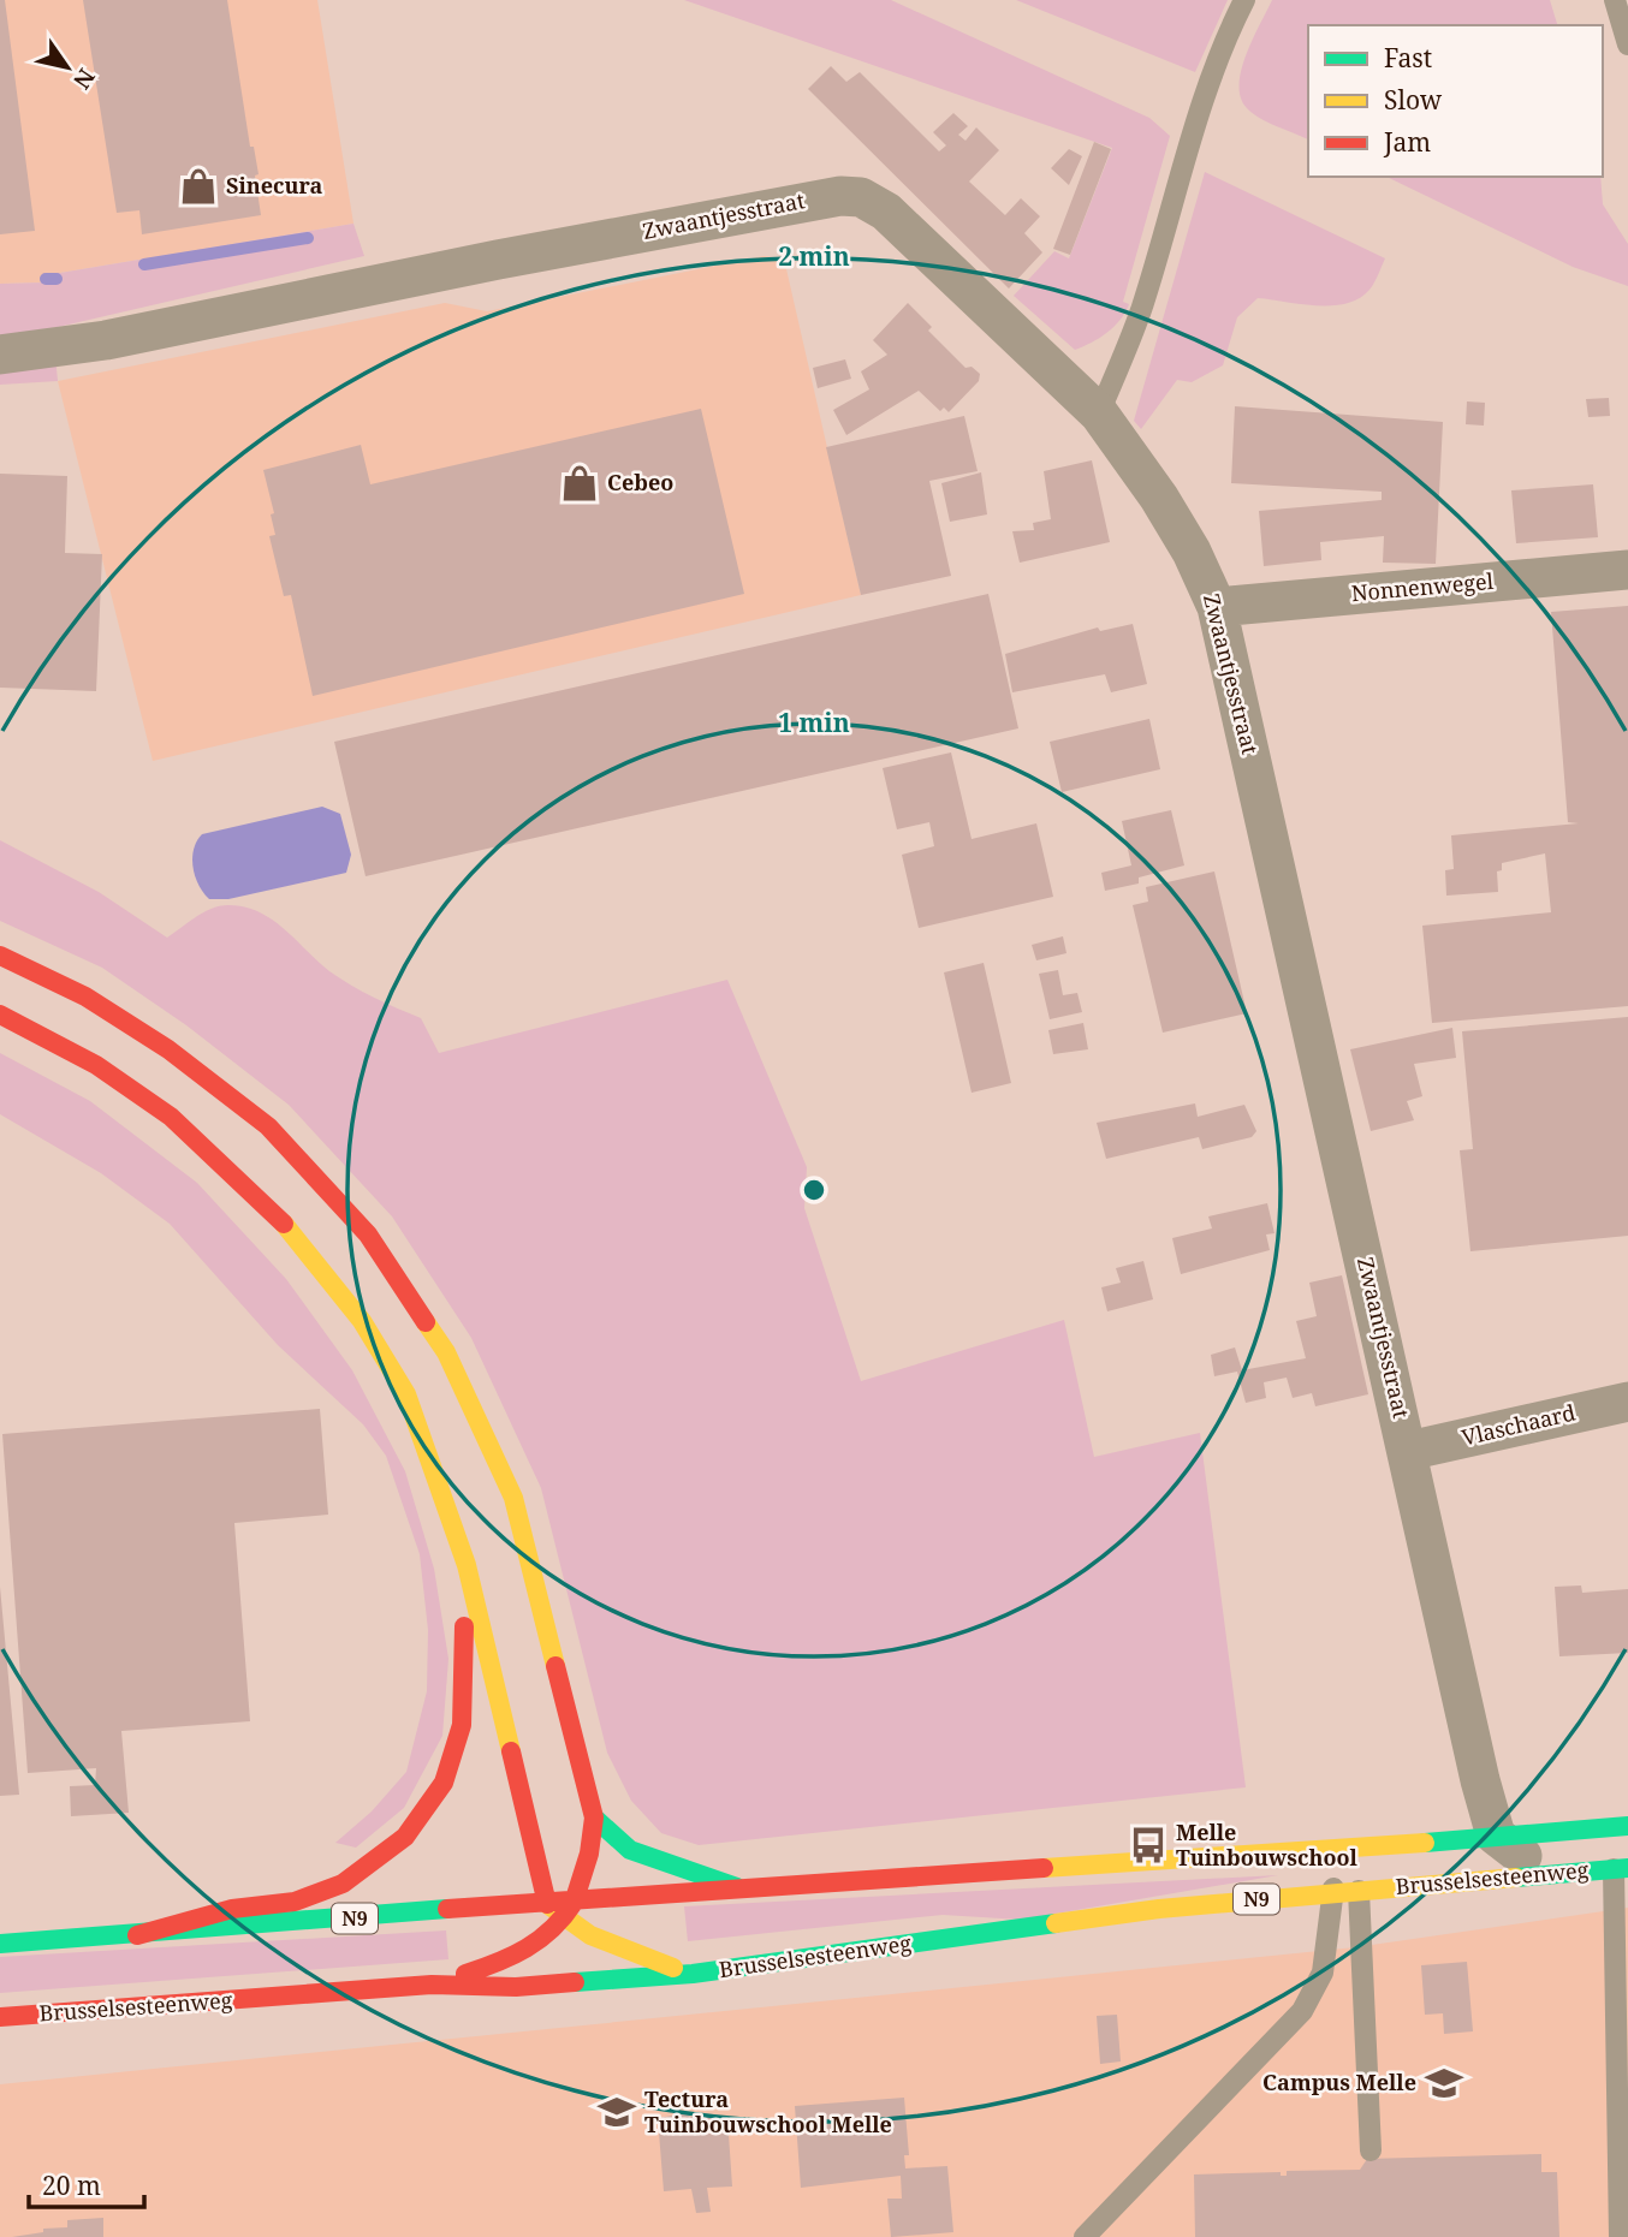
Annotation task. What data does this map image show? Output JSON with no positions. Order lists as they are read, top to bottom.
{
  "streets": {
    "main road": ["Brusselsesteenweg", "N9"],
    "street": ["Zwaantjesstraat", "Nonnenwegel", "Vlaschaard"]
  },
  "crossings": [
    ["Zwaantjesstraat", "Nonnenwegel"],
    ["Zwaantjesstraat", "Vlaschaard"],
    ["Zwaantjesstraat", "Brusselsesteenweg"]
  ],
  "places": {
    "shop": ["Sinecura", "Cebeo"],
    "bus stop": ["Melle Tuinbouwschool"],
    "school or university": ["Campus Melle", "Tectura Tuinbouwschool Melle"]
  },
  "legend": ["Fast", "Slow", "Jam"],
  "scale_bar": "20 m",
  "north": "bottom right",
  "rings": ["2 min", "1 min"]
}
